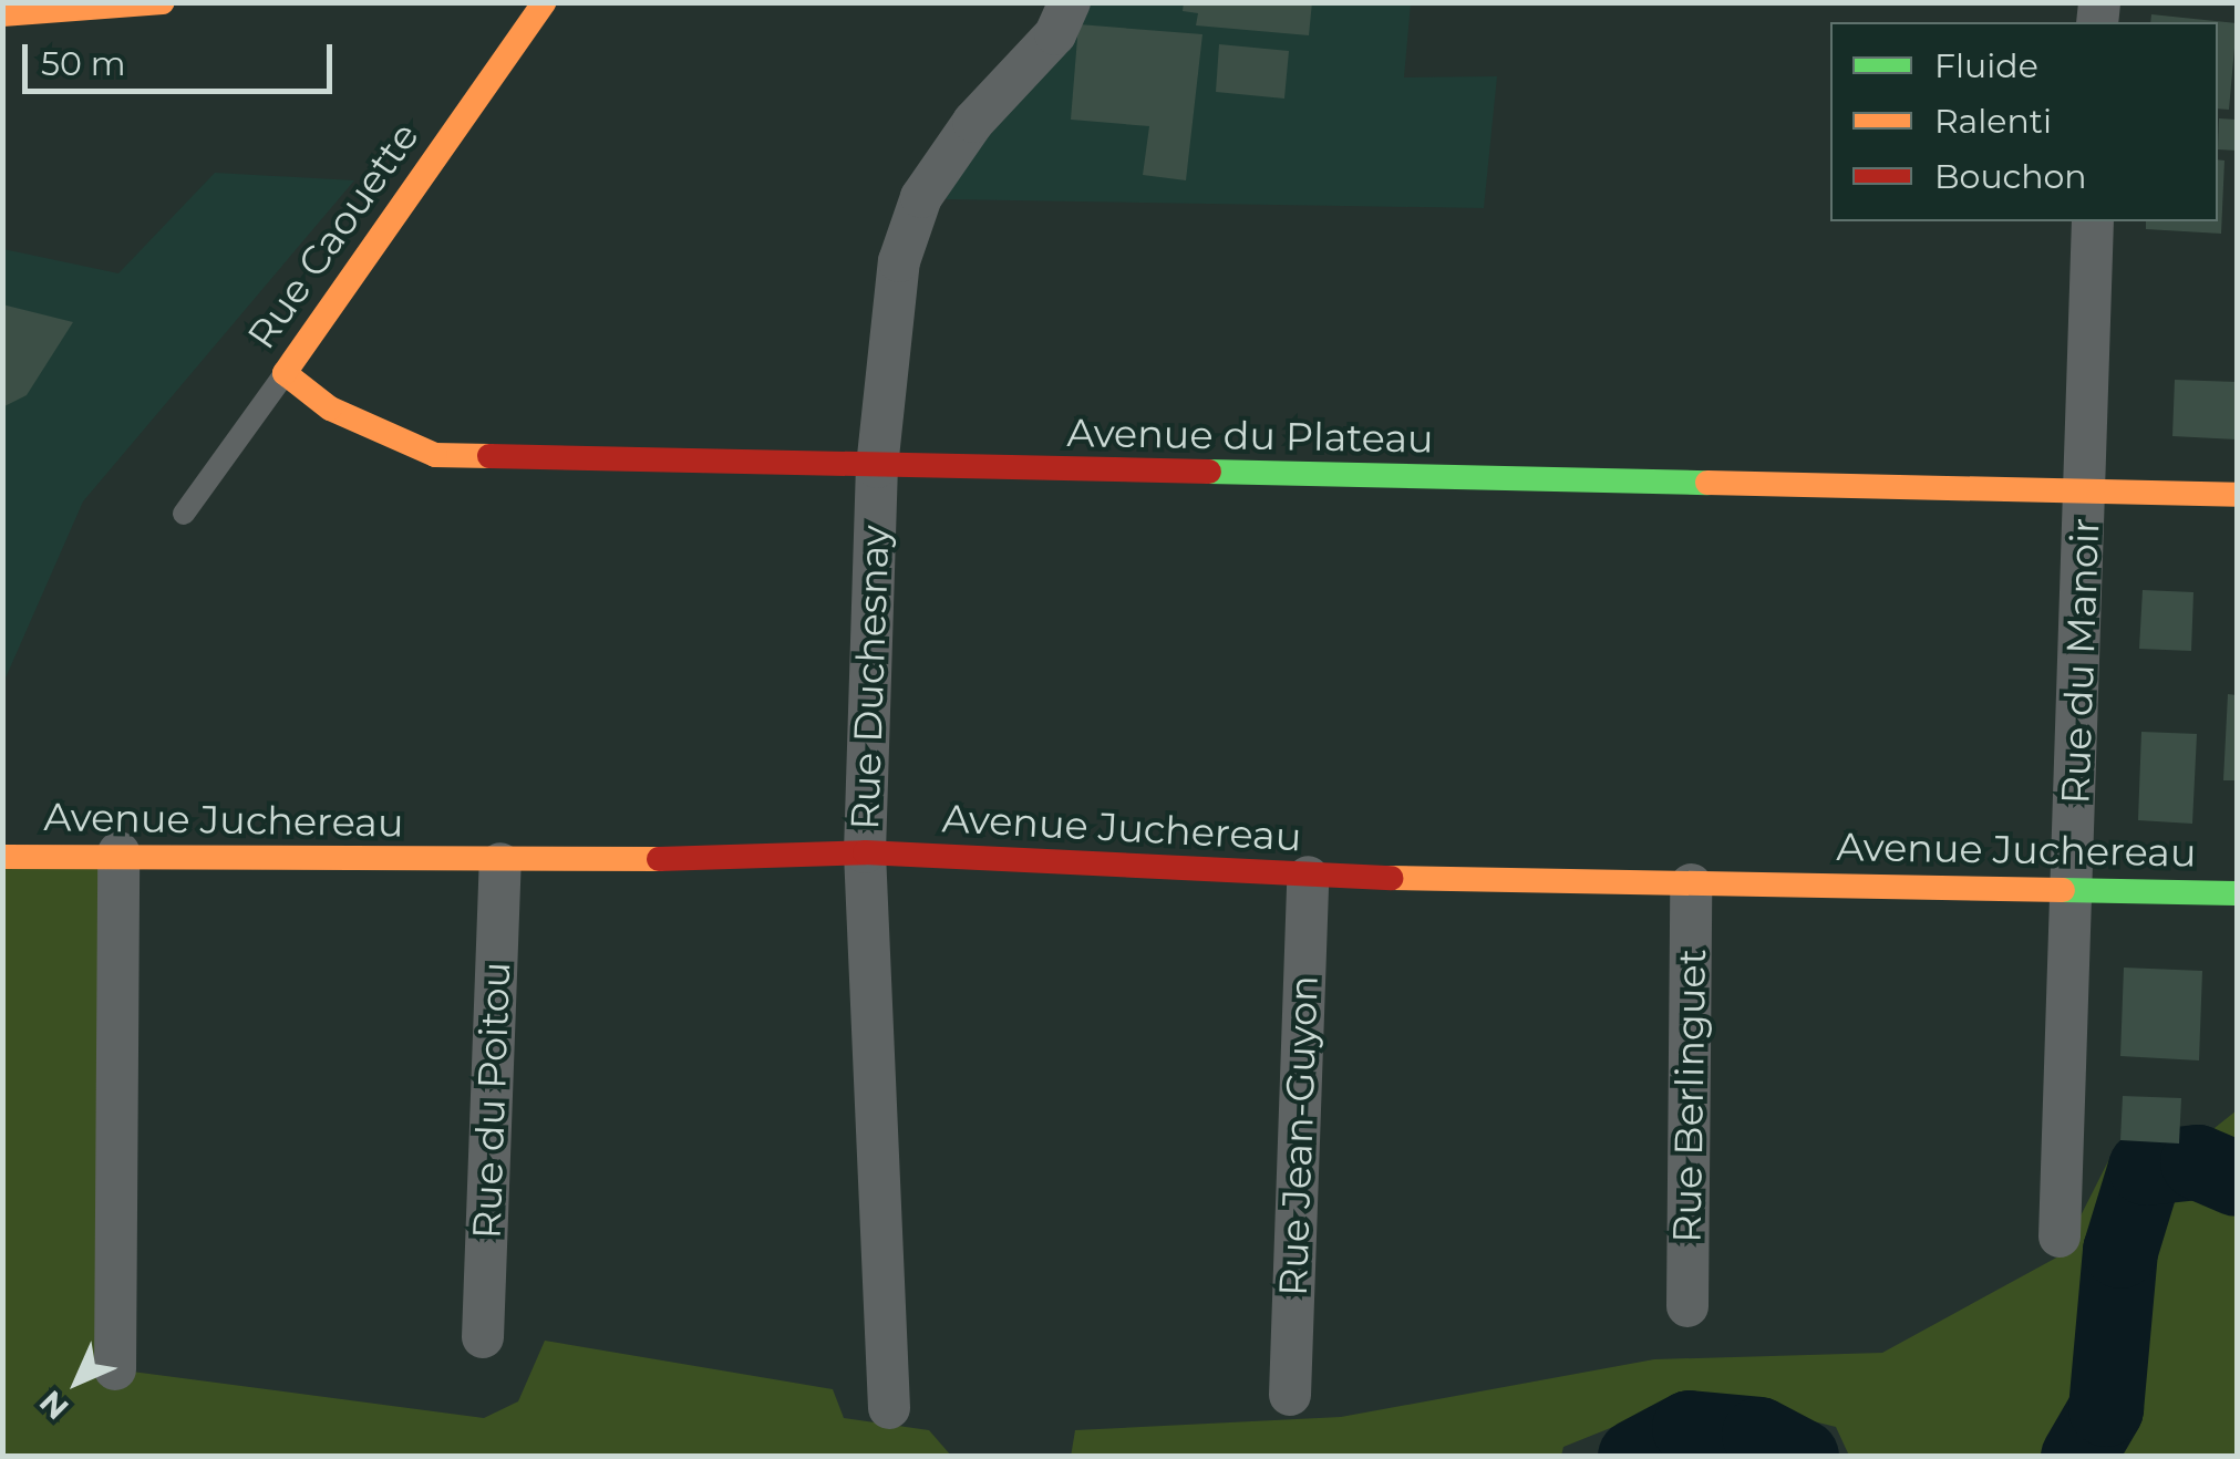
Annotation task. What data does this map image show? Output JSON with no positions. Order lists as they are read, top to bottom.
{
  "streets": {
    "street": [
      "Rue Caouette",
      "Avenue du Plateau",
      "Rue du Manoir",
      "Rue Duchesnay",
      "Avenue Juchereau",
      "Rue Berlinguet",
      "Rue du Poitou",
      "Rue Jean-Guyon"
    ]
  },
  "crossings": [
    ["Rue Caouette", "Avenue du Plateau"],
    ["Avenue du Plateau", "Rue du Manoir"],
    ["Avenue du Plateau", "Rue Duchesnay"],
    ["Rue du Manoir", "Avenue Juchereau"],
    ["Rue Duchesnay", "Avenue Juchereau"],
    ["Avenue Juchereau", "Rue Berlinguet"],
    ["Avenue Juchereau", "Rue du Poitou"],
    ["Avenue Juchereau", "Rue Jean-Guyon"]
  ],
  "legend": ["Fluide", "Ralenti", "Bouchon"],
  "scale_bar": "50 m",
  "north": "bottom left"
}
